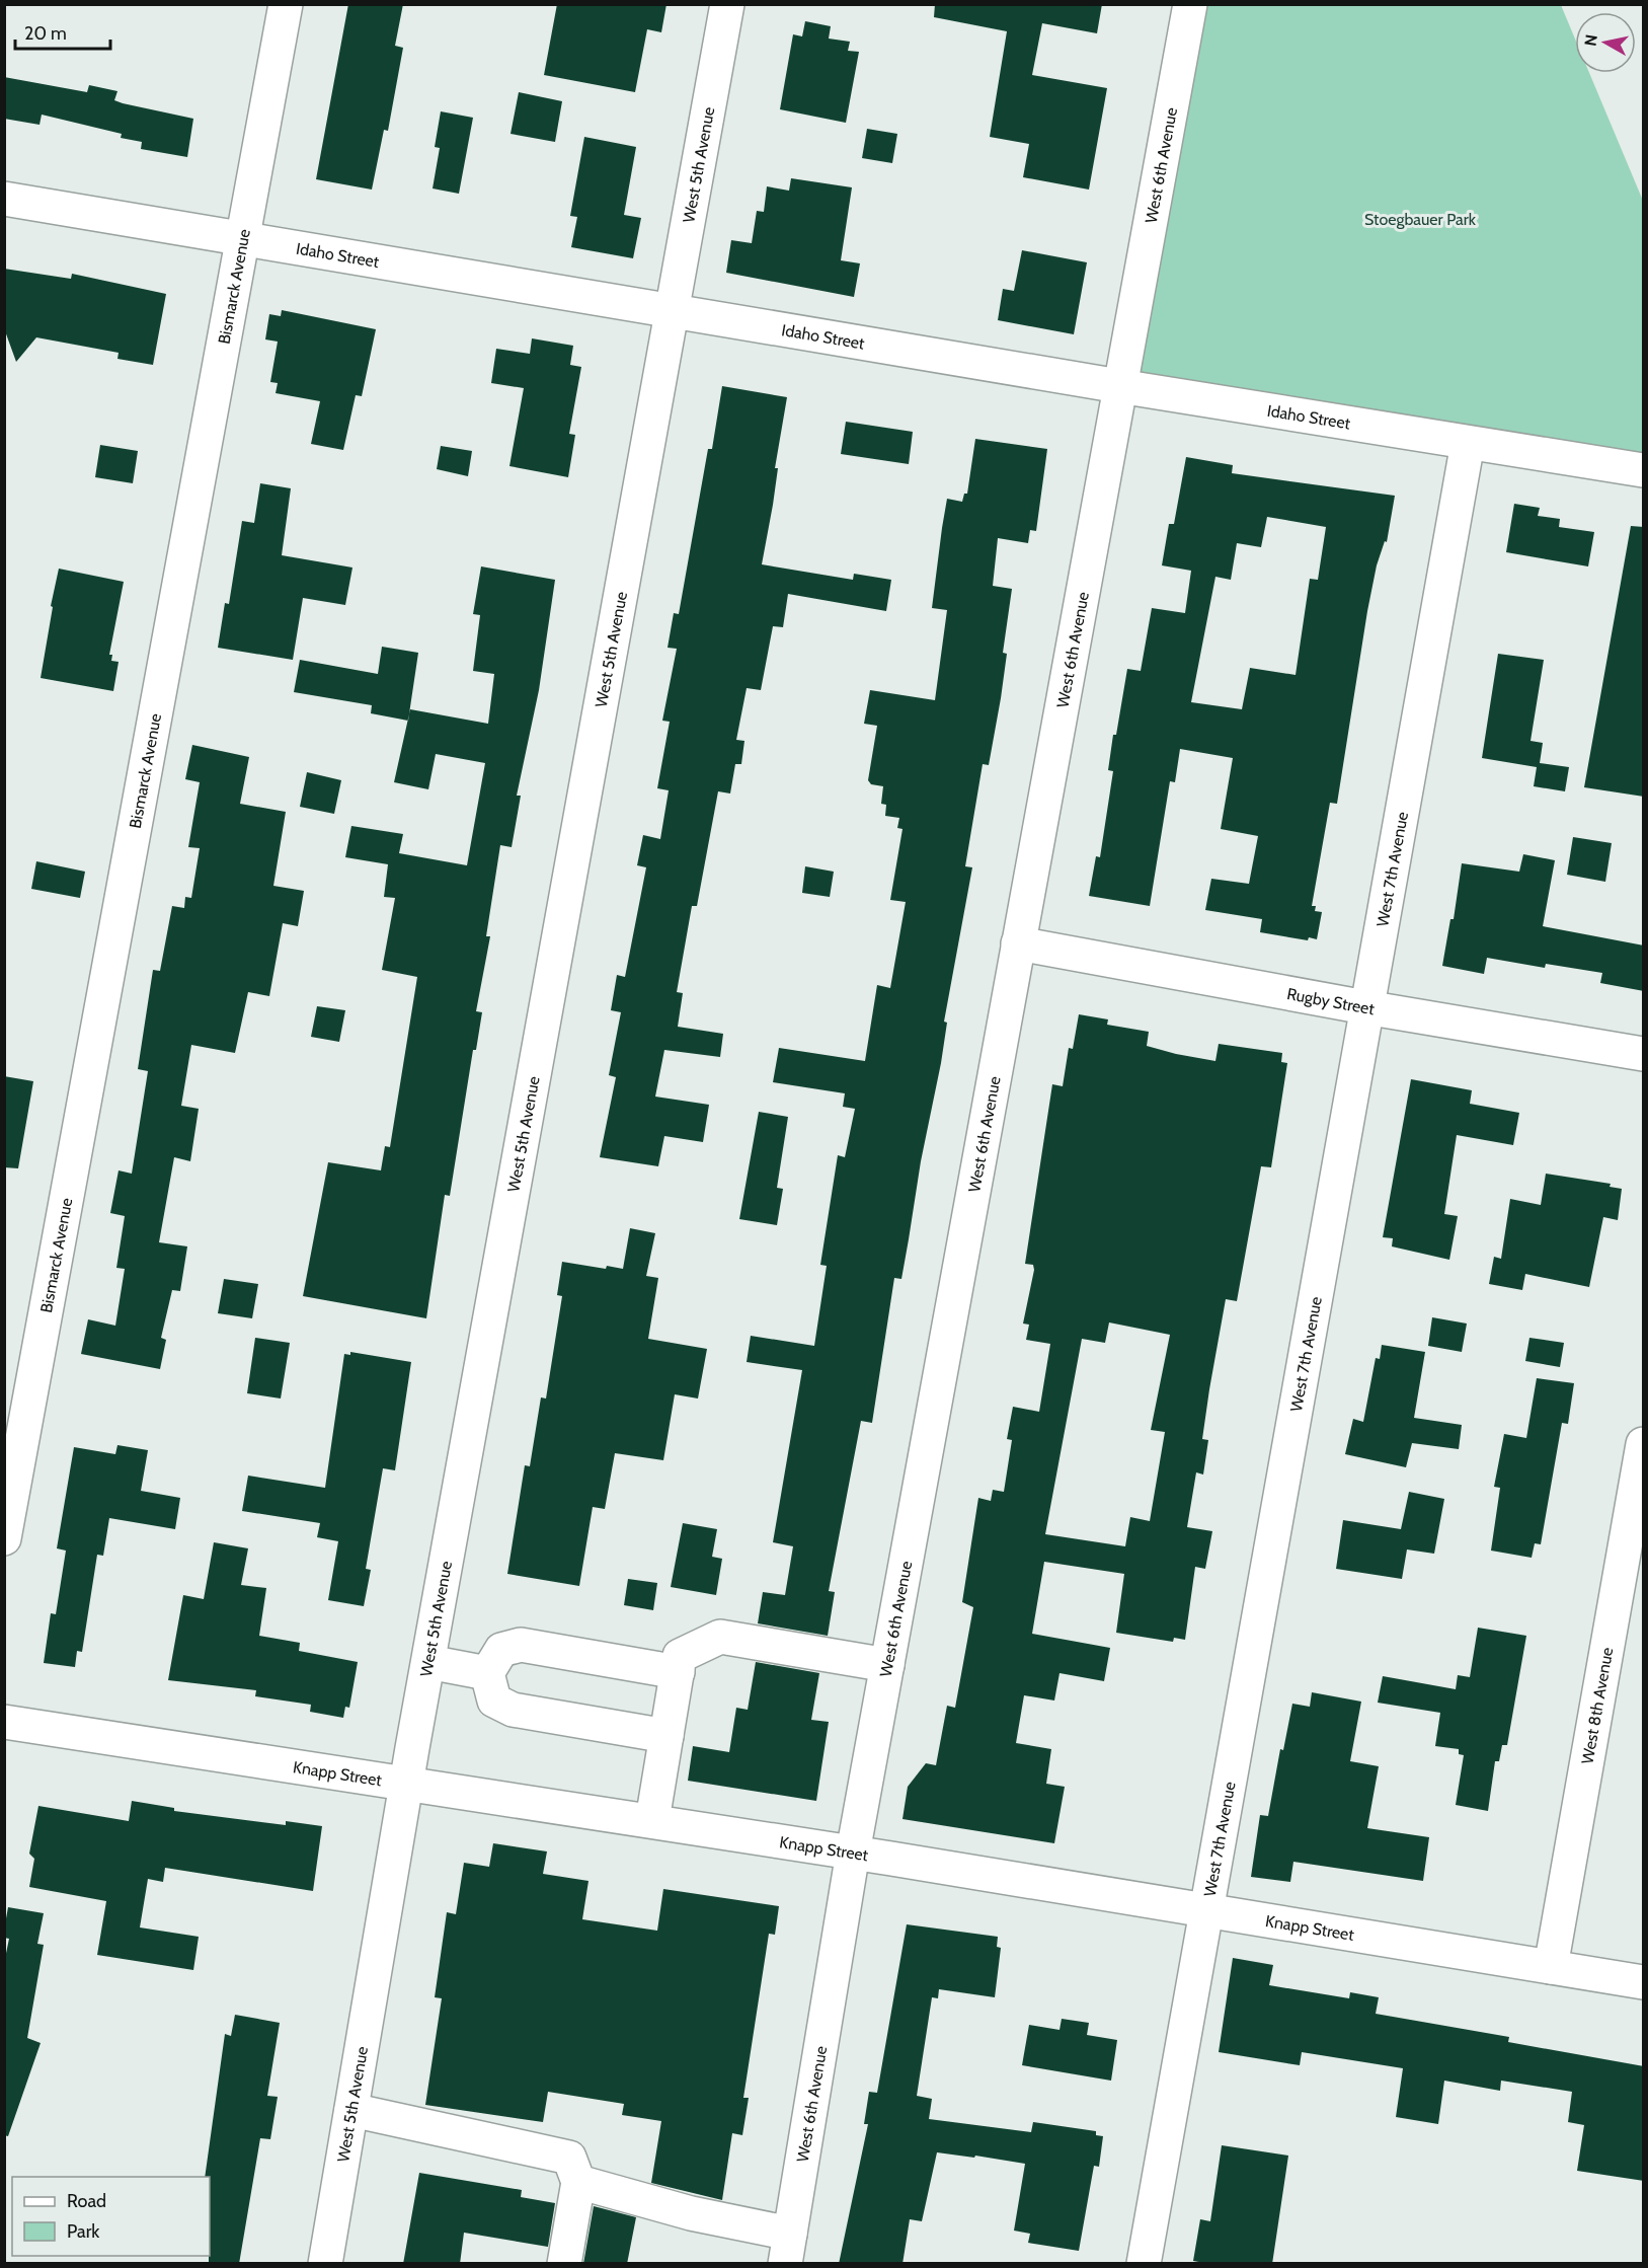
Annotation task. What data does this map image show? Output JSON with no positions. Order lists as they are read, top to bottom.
{
  "streets": {
    "street": [
      "West 5th Avenue",
      "West 6th Avenue",
      "Idaho Street",
      "Bismarck Avenue",
      "West 7th Avenue",
      "Rugby Street",
      "West 8th Avenue",
      "Knapp Street"
    ]
  },
  "crossings": [
    ["West 5th Avenue", "Idaho Street"],
    ["West 5th Avenue", "Knapp Street"],
    ["West 6th Avenue", "Idaho Street"],
    ["West 6th Avenue", "Rugby Street"],
    ["West 6th Avenue", "Knapp Street"],
    ["Idaho Street", "Bismarck Avenue"],
    ["Idaho Street", "West 7th Avenue"],
    ["West 7th Avenue", "Rugby Street"],
    ["West 7th Avenue", "Knapp Street"],
    ["West 8th Avenue", "Knapp Street"]
  ],
  "parks": ["Stoegbauer Park"],
  "legend": ["Road", "Park"],
  "scale_bar": "20 m",
  "north": "left"
}
